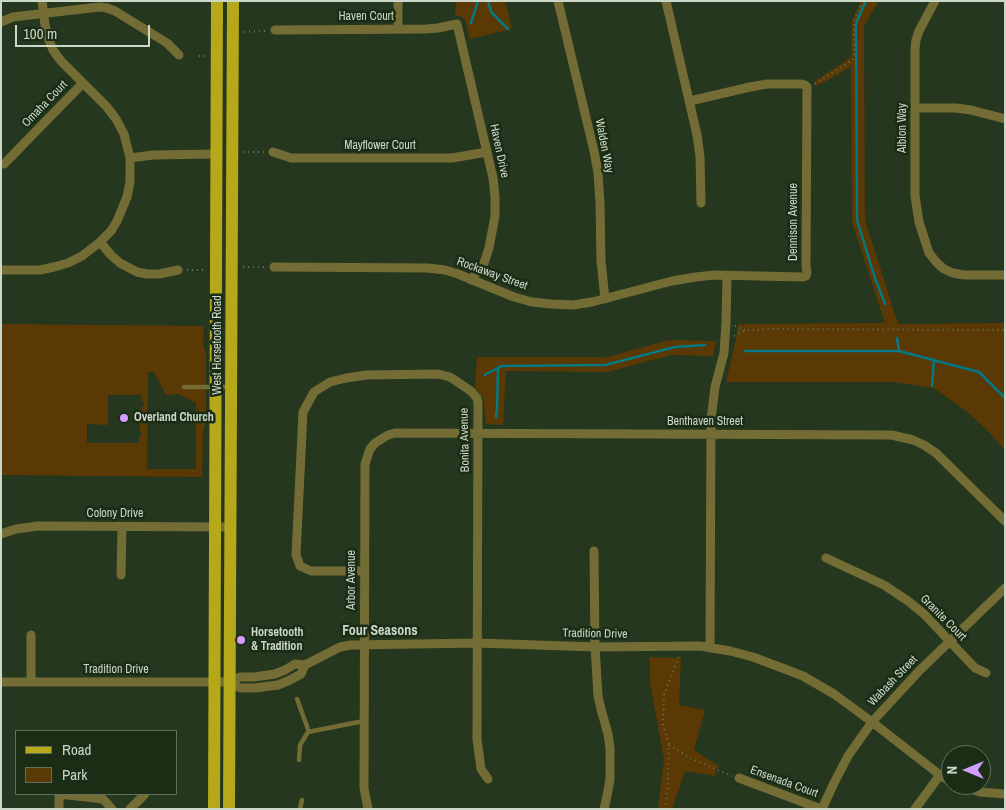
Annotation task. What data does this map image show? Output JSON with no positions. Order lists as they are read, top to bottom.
{
  "streets": {
    "main road": ["West Horsetooth Road"],
    "street": [
      "Haven Court",
      "Omaha Court",
      "Albion Way",
      "Mayflower Court",
      "Walden Way",
      "Haven Drive",
      "Dennison Avenue",
      "Rockaway Street",
      "Benthaven Street",
      "Bonita Avenue",
      "Colony Drive",
      "Arbor Avenue",
      "Granite Court",
      "Tradition Drive",
      "Wabash Street",
      "Ensenada Court"
    ]
  },
  "crossings": [
    ["Haven Court", "Haven Drive"],
    ["Mayflower Court", "Haven Drive"],
    ["Walden Way", "Rockaway Street"],
    ["Haven Drive", "Rockaway Street"],
    ["Dennison Avenue", "Rockaway Street"],
    ["West Horsetooth Road", "Colony Drive"],
    ["West Horsetooth Road", "Tradition Drive"],
    ["Benthaven Street", "Bonita Avenue"],
    ["Benthaven Street", "Arbor Avenue"],
    ["Bonita Avenue", "Arbor Avenue"],
    ["Bonita Avenue", "Tradition Drive"],
    ["Arbor Avenue", "Tradition Drive"],
    ["Granite Court", "Wabash Street"],
    ["Tradition Drive", "Wabash Street"],
    ["Wabash Street", "Ensenada Court"]
  ],
  "districts": ["Four Seasons"],
  "places": ["Overland Church", "Horsetooth & Tradition"],
  "legend": ["Road", "Park"],
  "scale_bar": "100 m",
  "north": "left"
}
